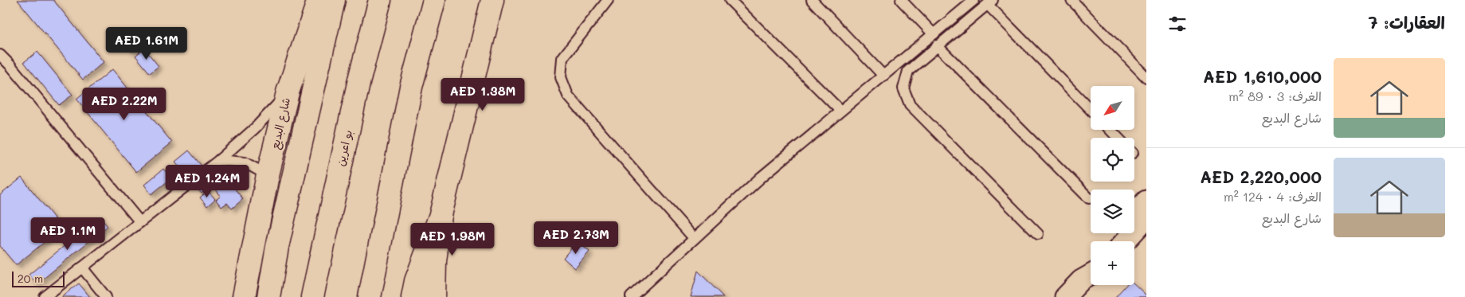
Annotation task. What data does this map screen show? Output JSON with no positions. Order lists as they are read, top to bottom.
{
  "streets": {
    "main road": ["شارع البديع", "بو اعرين"]
  },
  "scale_bar": "20 m",
  "north": "bottom left",
  "page": {
    "heading": "العقارات: 7",
    "price": [
      "AED 1.61M",
      "AED 1.38M",
      "AED 2.22M",
      "AED 1.24M",
      "AED 1.1M",
      "AED 2.73M",
      "AED 1.98M"
    ],
    "list": [
      {
        "name": "AED 1,610,000",
        "note": "الغرف: 3 · 89 m² · شارع البديع"
      },
      {
        "name": "AED 2,220,000",
        "note": "الغرف: 4 · 124 m² · شارع البديع"
      }
    ],
    "map_buttons": "+",
    "scale": "20 m"
  }
}
